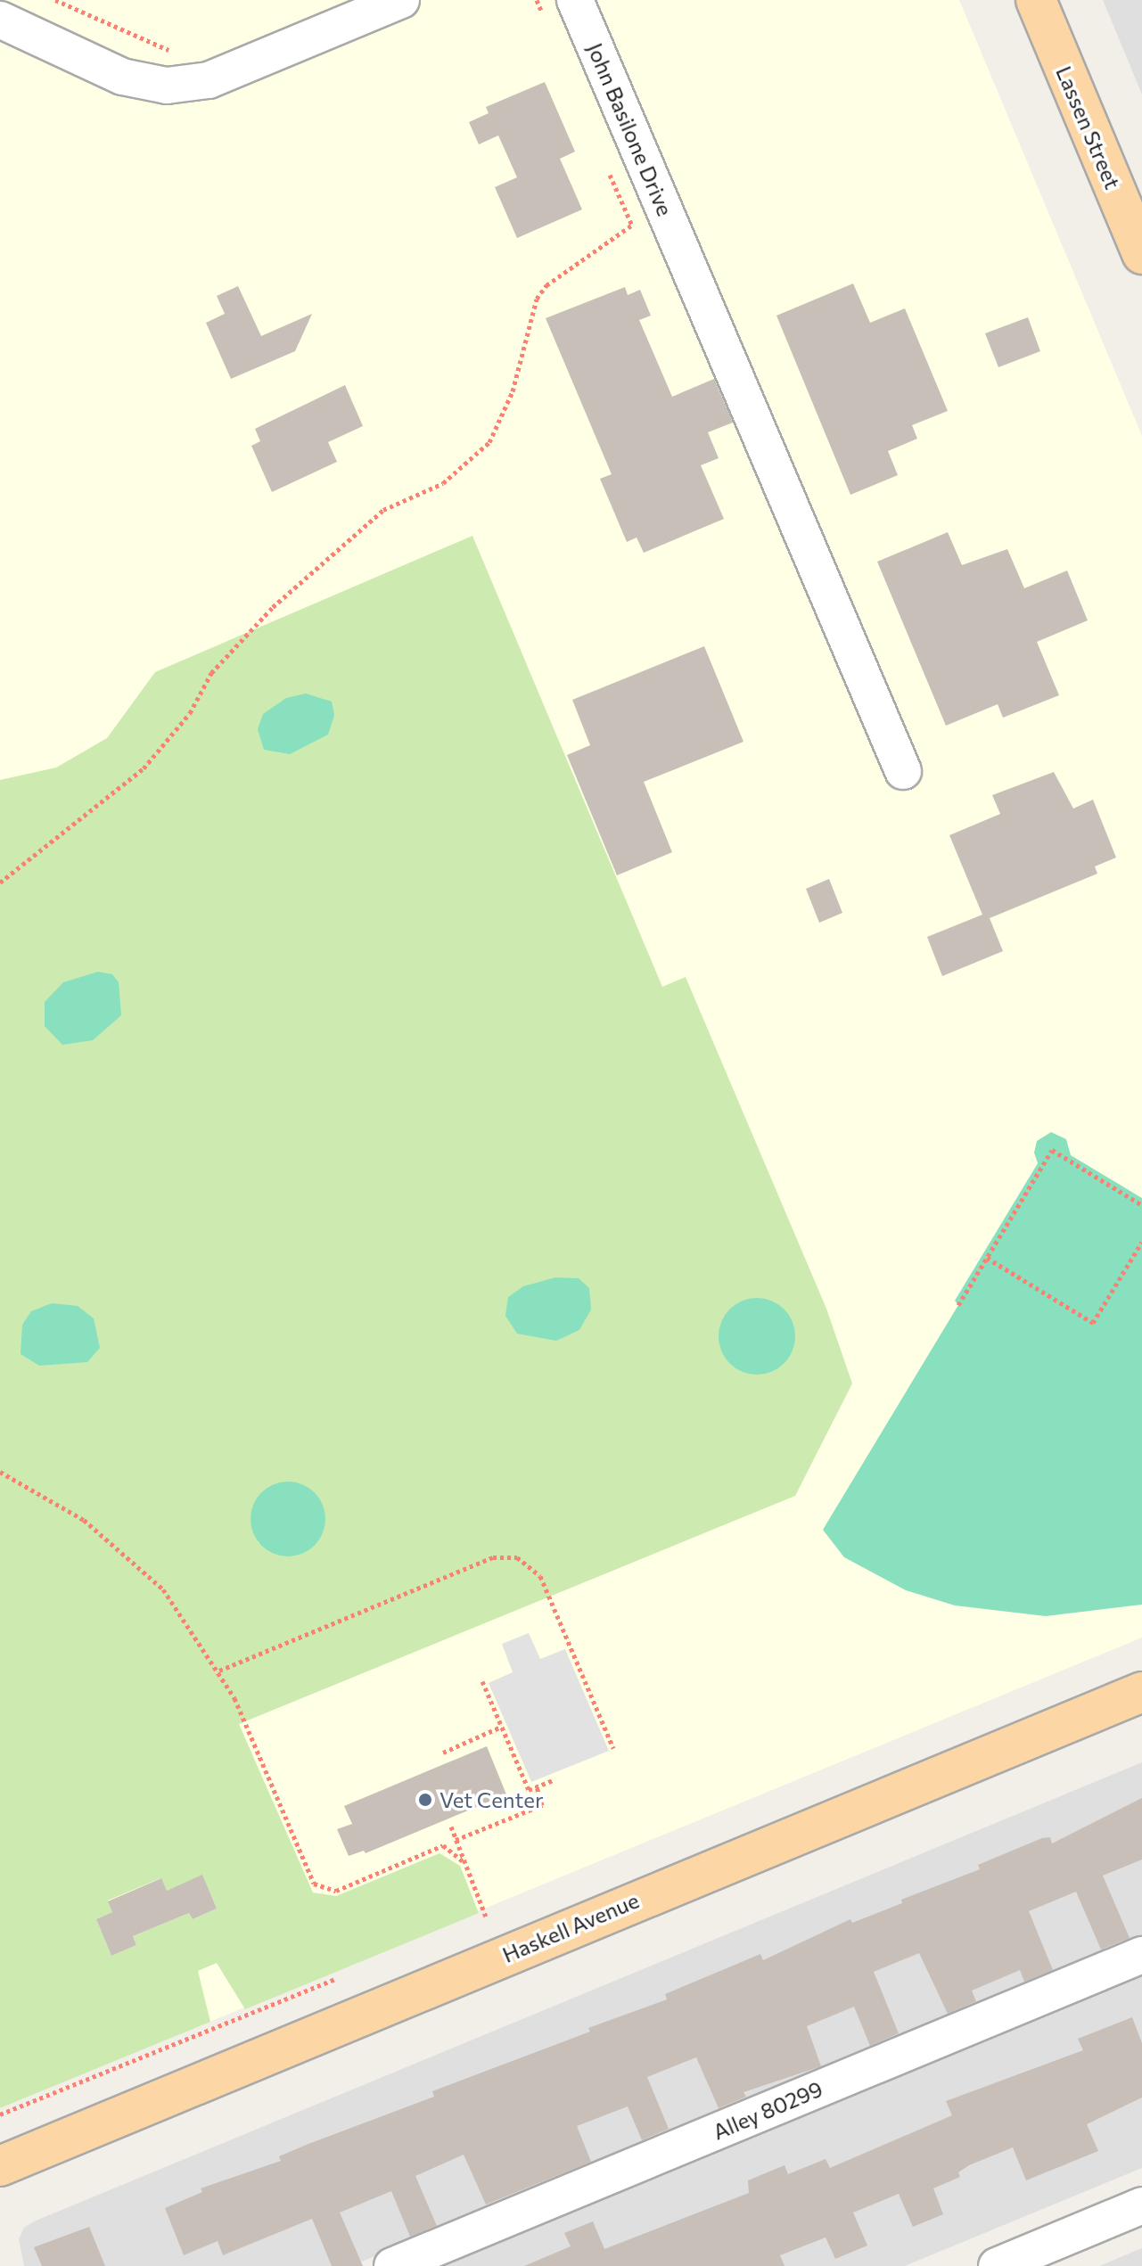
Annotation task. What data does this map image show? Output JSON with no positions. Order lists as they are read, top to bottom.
{
  "streets": {
    "main road": ["Lassen Street", "Haskell Avenue"],
    "street": ["John Basilone Drive", "Alley 80299"]
  },
  "places": ["Vet Center"]
}
